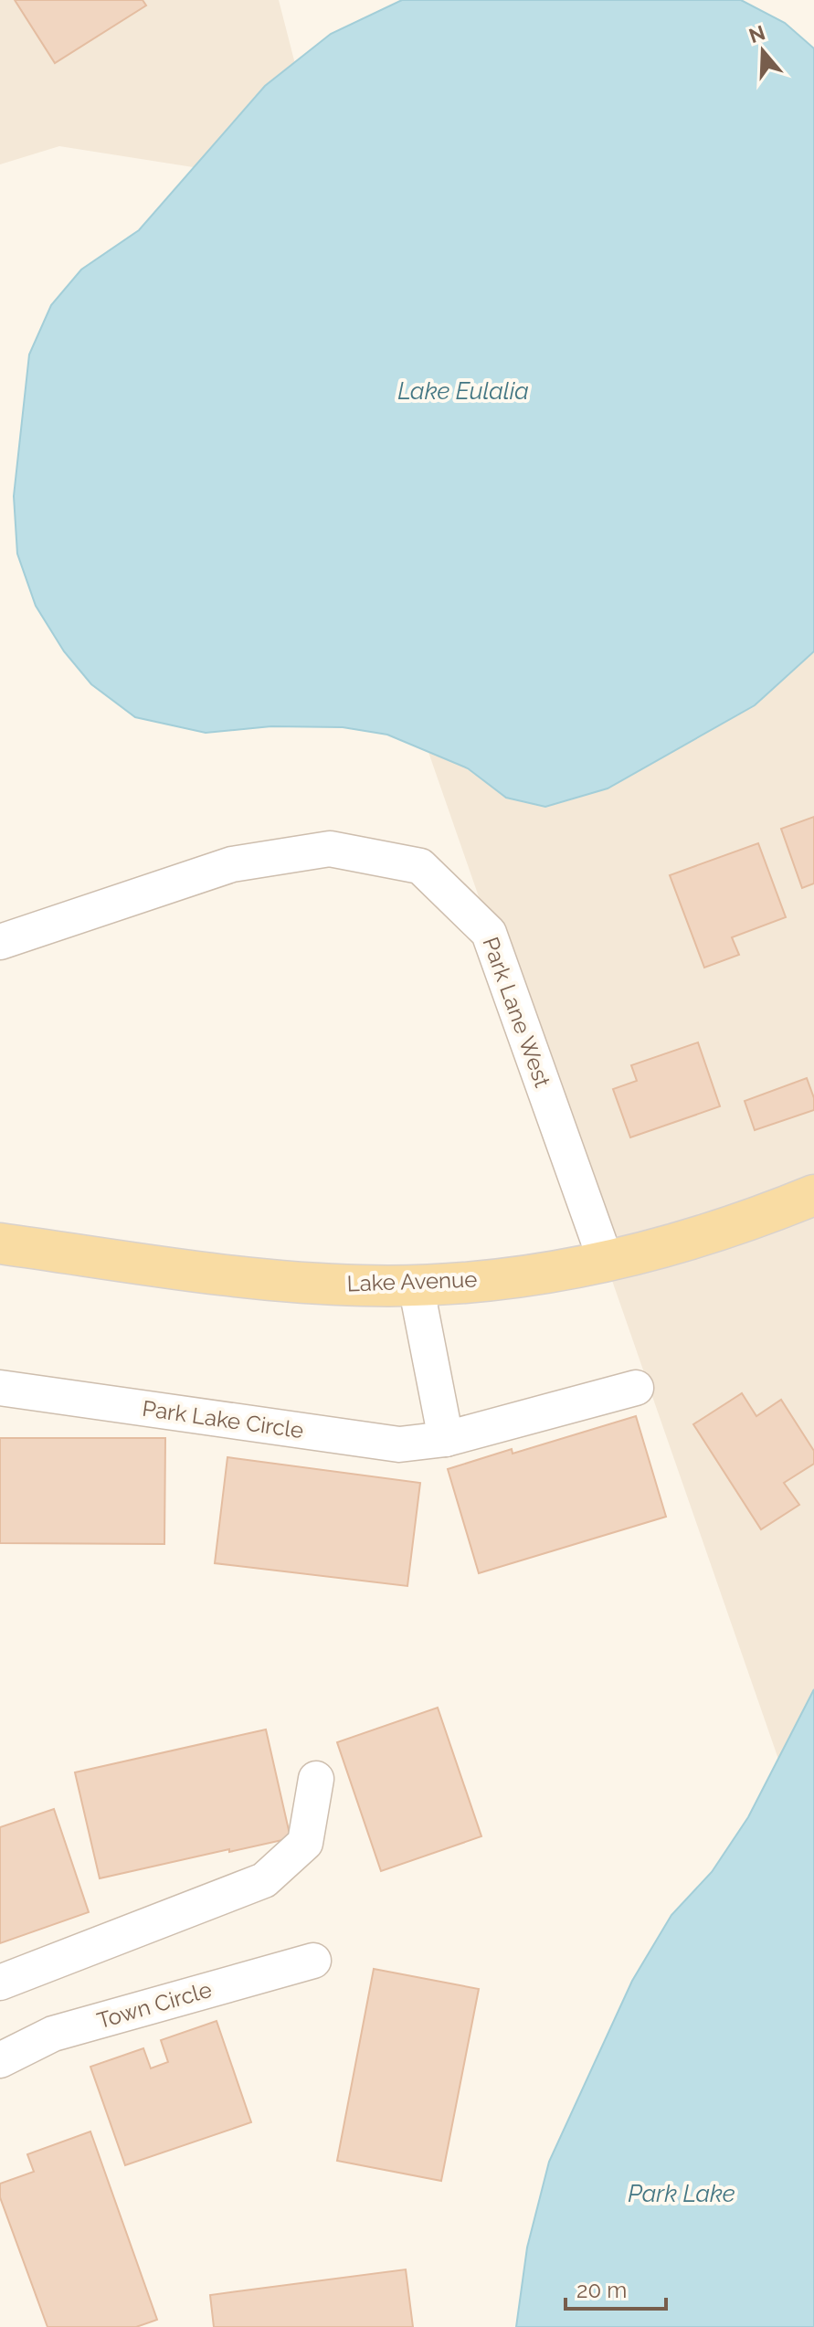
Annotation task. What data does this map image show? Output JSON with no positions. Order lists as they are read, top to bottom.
{
  "streets": {
    "main road": ["Lake Avenue"],
    "street": ["Park Lane West", "Park Lake Circle", "Town Circle"]
  },
  "crossings": [
    ["Park Lane West", "Lake Avenue"]
  ],
  "water": ["Lake Eulalia", "Park Lake"],
  "scale_bar": "20 m",
  "north": "top"
}
